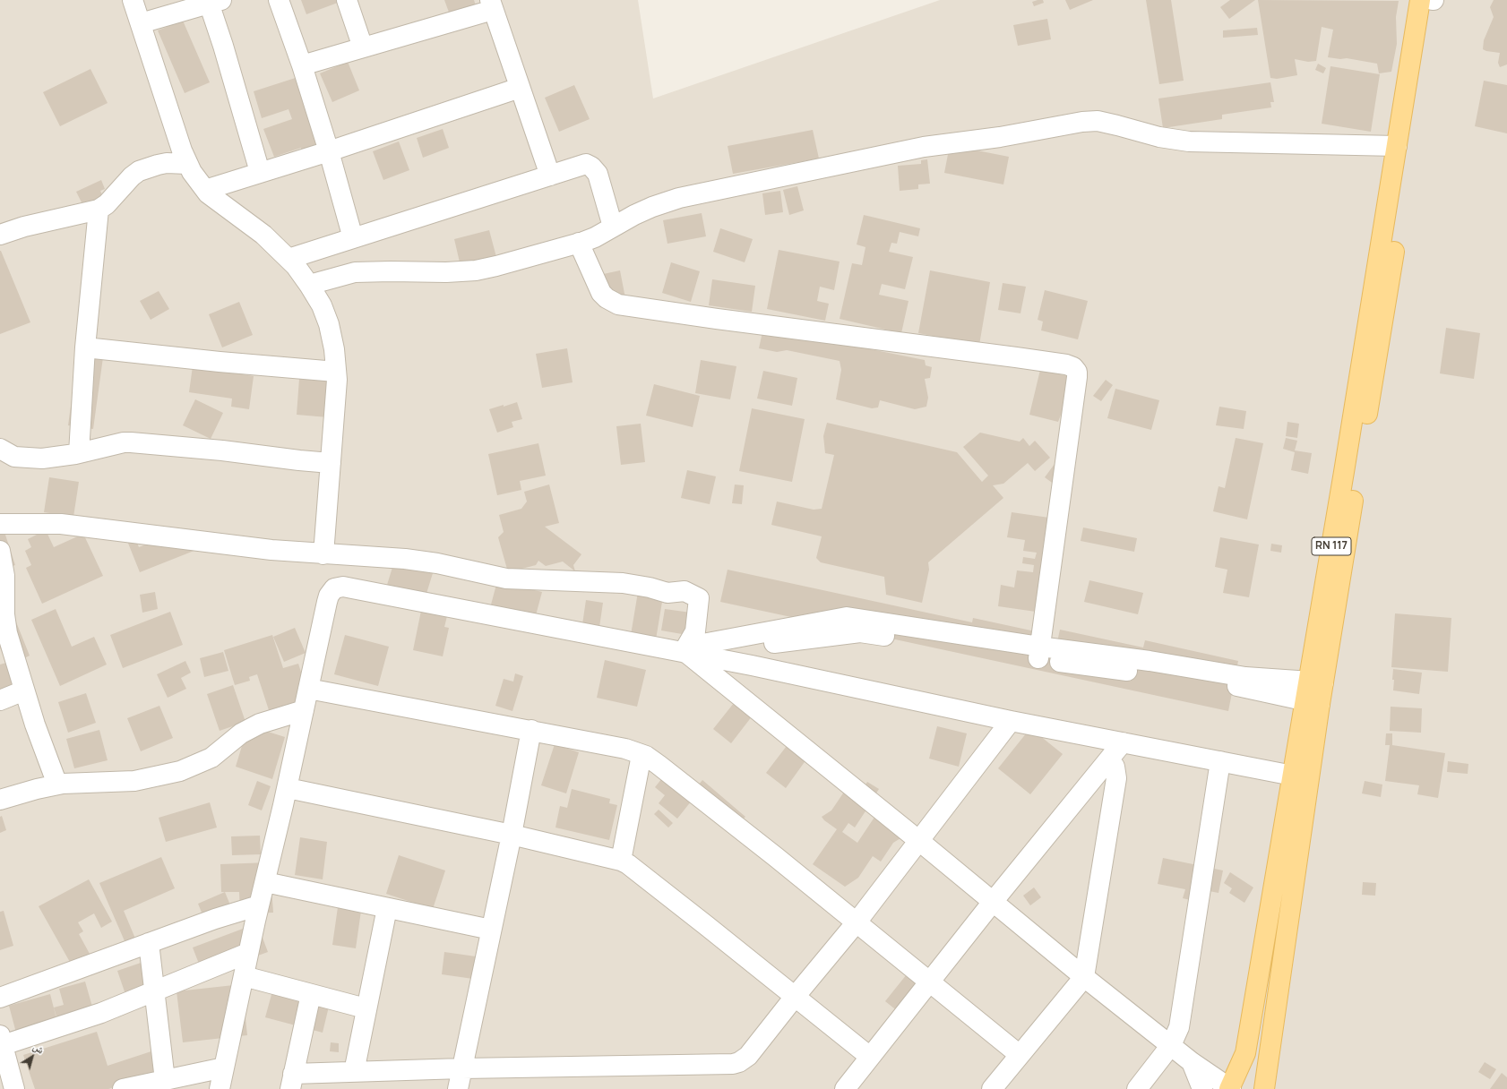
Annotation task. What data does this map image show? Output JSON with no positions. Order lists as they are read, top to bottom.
{
  "streets": {
    "main road": ["RN 117"]
  },
  "north": "top right"
}
